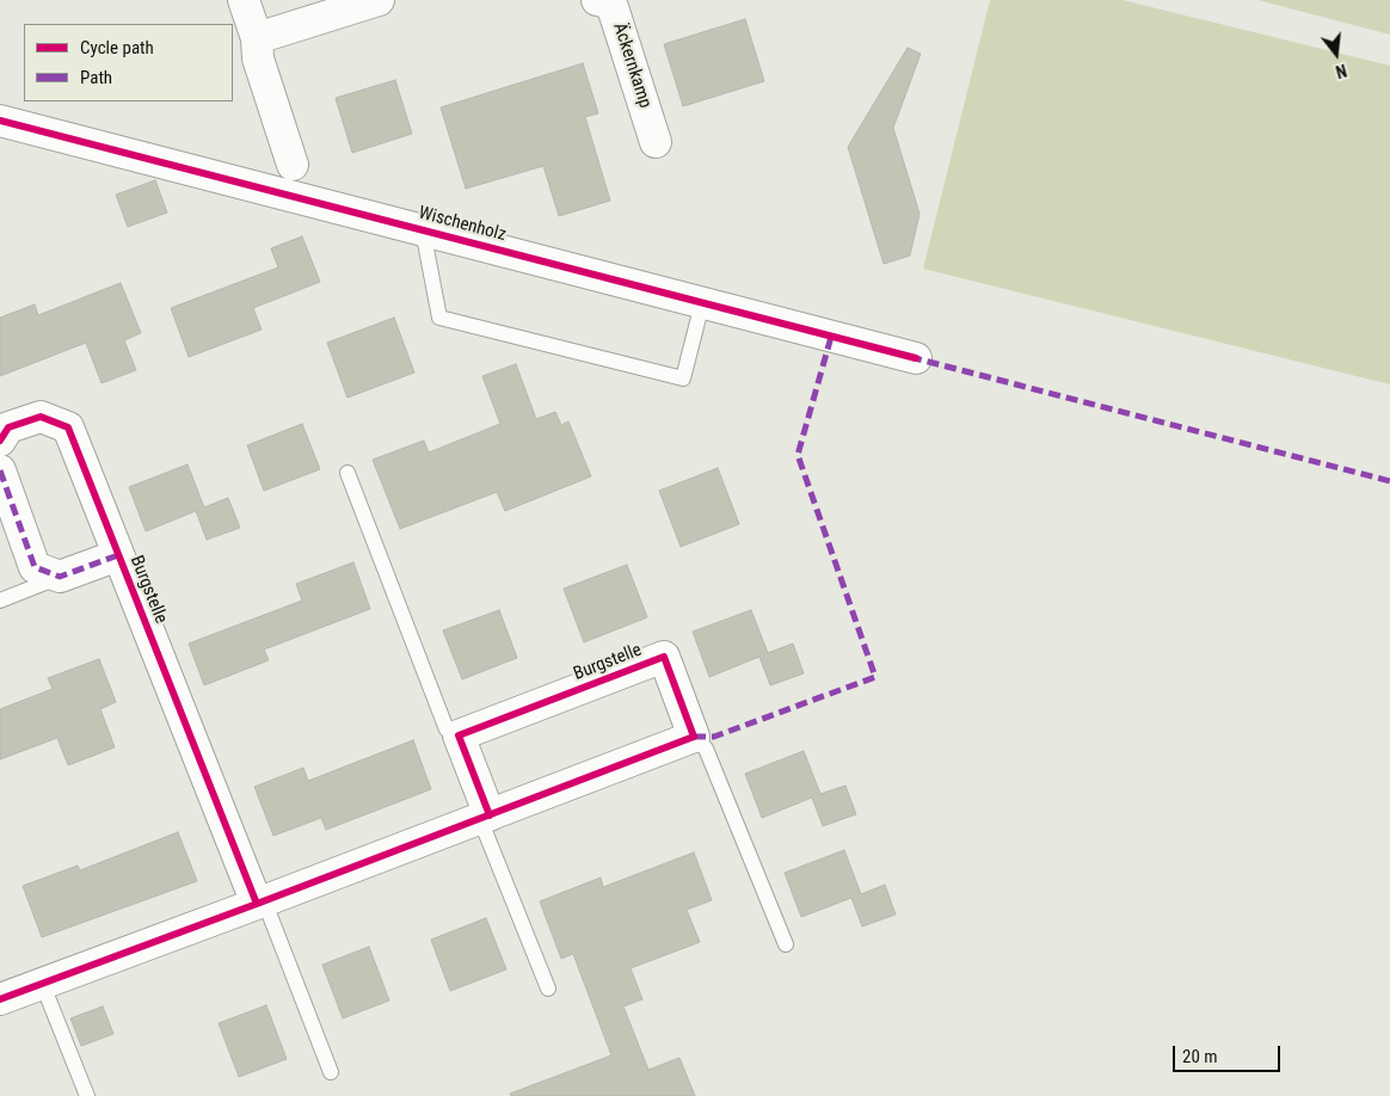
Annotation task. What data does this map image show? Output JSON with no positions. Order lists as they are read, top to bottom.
{
  "streets": {
    "street": ["Äckernkamp", "Wischenholz", "Burgstelle"]
  },
  "legend": ["Cycle path", "Path"],
  "scale_bar": "20 m",
  "north": "bottom"
}
